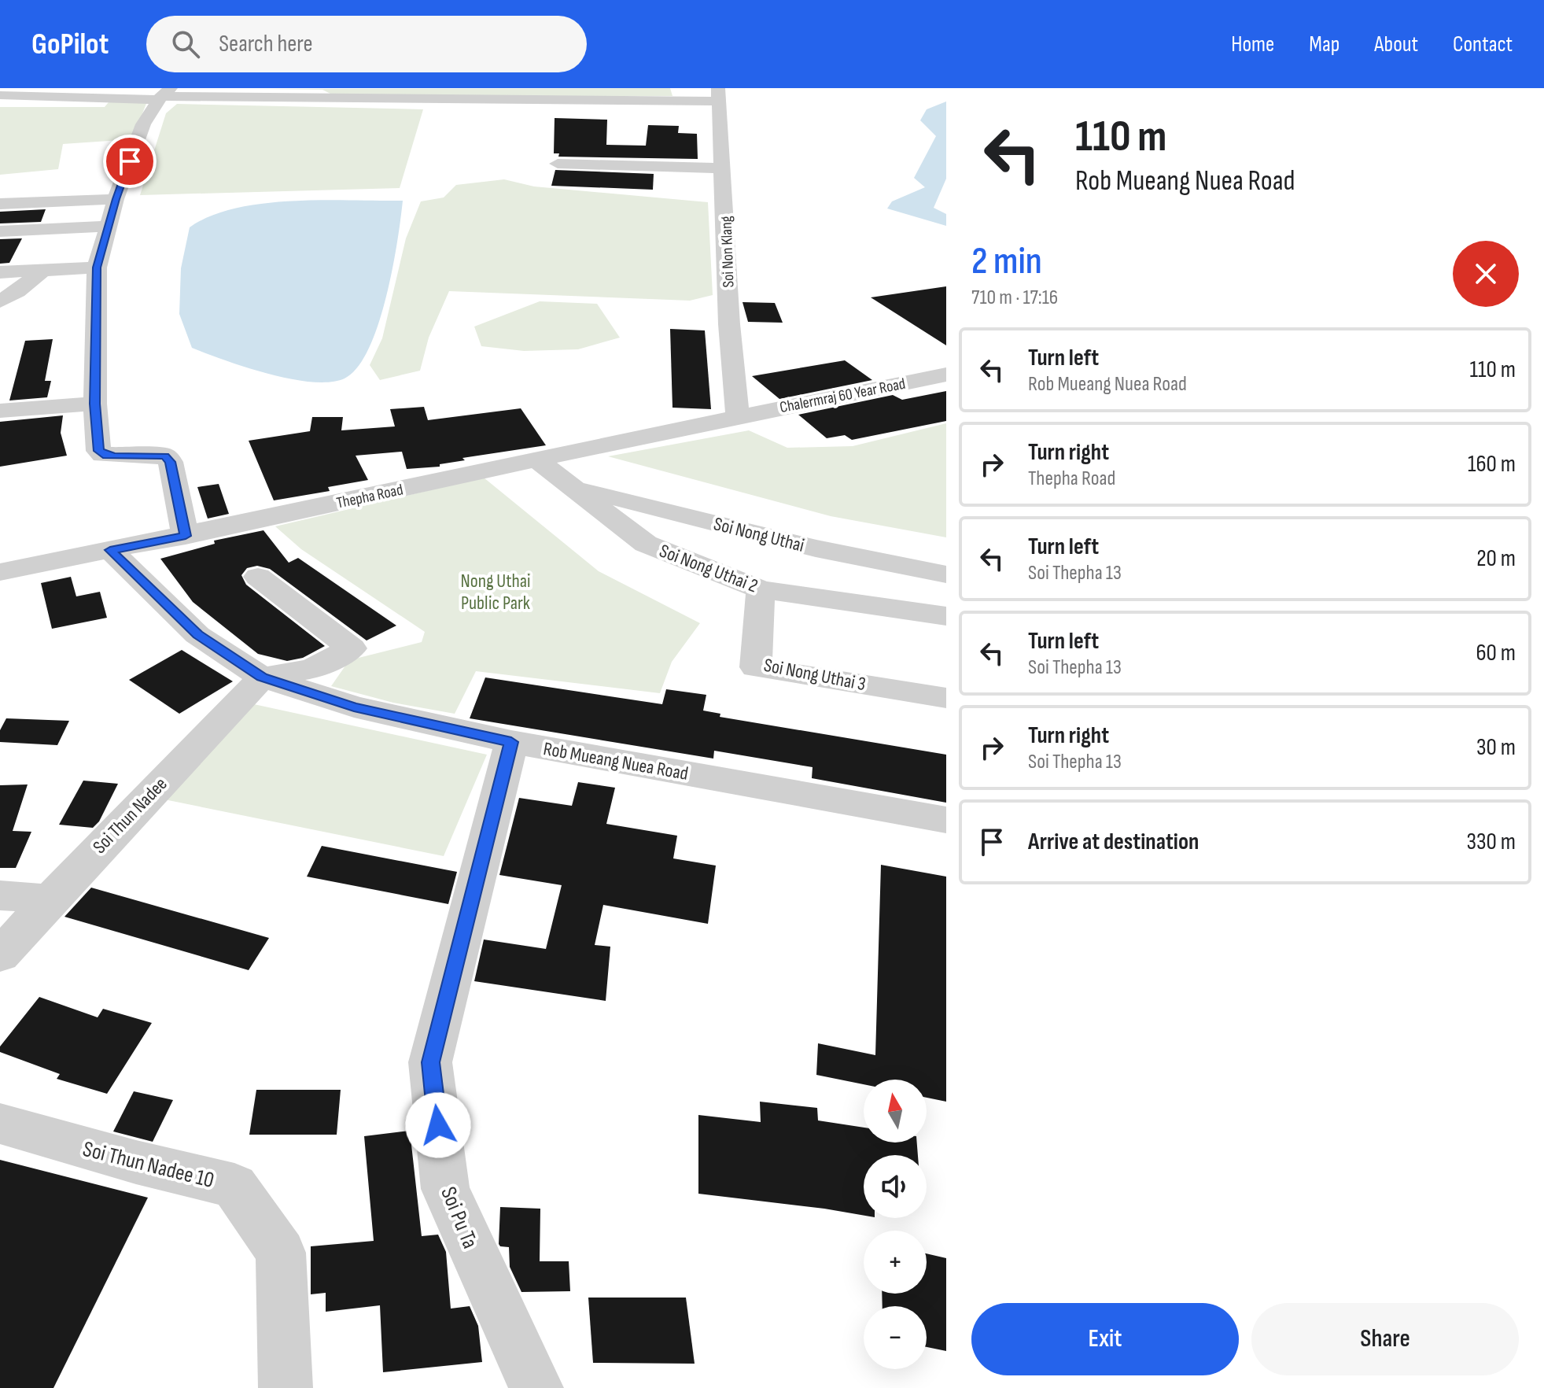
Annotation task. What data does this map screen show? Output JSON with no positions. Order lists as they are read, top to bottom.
{
  "streets": {
    "street": [
      "Soi Non Klang",
      "Chalermraj 60 Year Road",
      "Thepha Road",
      "Soi Nong Uthai",
      "Soi Nong Uthai 2",
      "Soi Nong Uthai 3",
      "Rob Mueang Nuea Road",
      "Soi Thun Nadee",
      "Soi Thun Nadee 10",
      "Soi Pu Ta"
    ]
  },
  "crossings": [
    ["Soi Non Klang", "Chalermraj 60 Year Road"],
    ["Soi Non Klang", "Thepha Road"],
    ["Chalermraj 60 Year Road", "Thepha Road"],
    ["Thepha Road", "Soi Nong Uthai 2"],
    ["Thepha Road", "Rob Mueang Nuea Road"],
    ["Soi Nong Uthai", "Soi Nong Uthai 2"],
    ["Soi Nong Uthai 2", "Soi Nong Uthai 3"],
    ["Rob Mueang Nuea Road", "Soi Thun Nadee"],
    ["Rob Mueang Nuea Road", "Soi Pu Ta"]
  ],
  "parks": ["Nong Uthai Public Park"],
  "north": "top",
  "page": {
    "header": "GoPilot",
    "search": "Search here",
    "nav": [
      "Home",
      "Map",
      "About",
      "Contact"
    ],
    "turn": ["110 m", "Rob Mueang Nuea Road"],
    "heading": ["2 min", "710 m · 17:16"],
    "list": [
      {
        "name": "Turn left",
        "note": "Rob Mueang Nuea Road",
        "value": "110 m"
      },
      {
        "name": "Turn right",
        "note": "Thepha Road",
        "value": "160 m"
      },
      {
        "name": "Turn left",
        "note": "Soi Thepha 13",
        "value": "20 m"
      },
      {
        "name": "Turn left",
        "note": "Soi Thepha 13",
        "value": "60 m"
      },
      {
        "name": "Turn right",
        "note": "Soi Thepha 13",
        "value": "30 m"
      },
      {
        "name": "Arrive at destination",
        "value": "330 m"
      }
    ],
    "map_buttons": ["+", "−"],
    "buttons": ["Exit", "Share"]
  }
}
